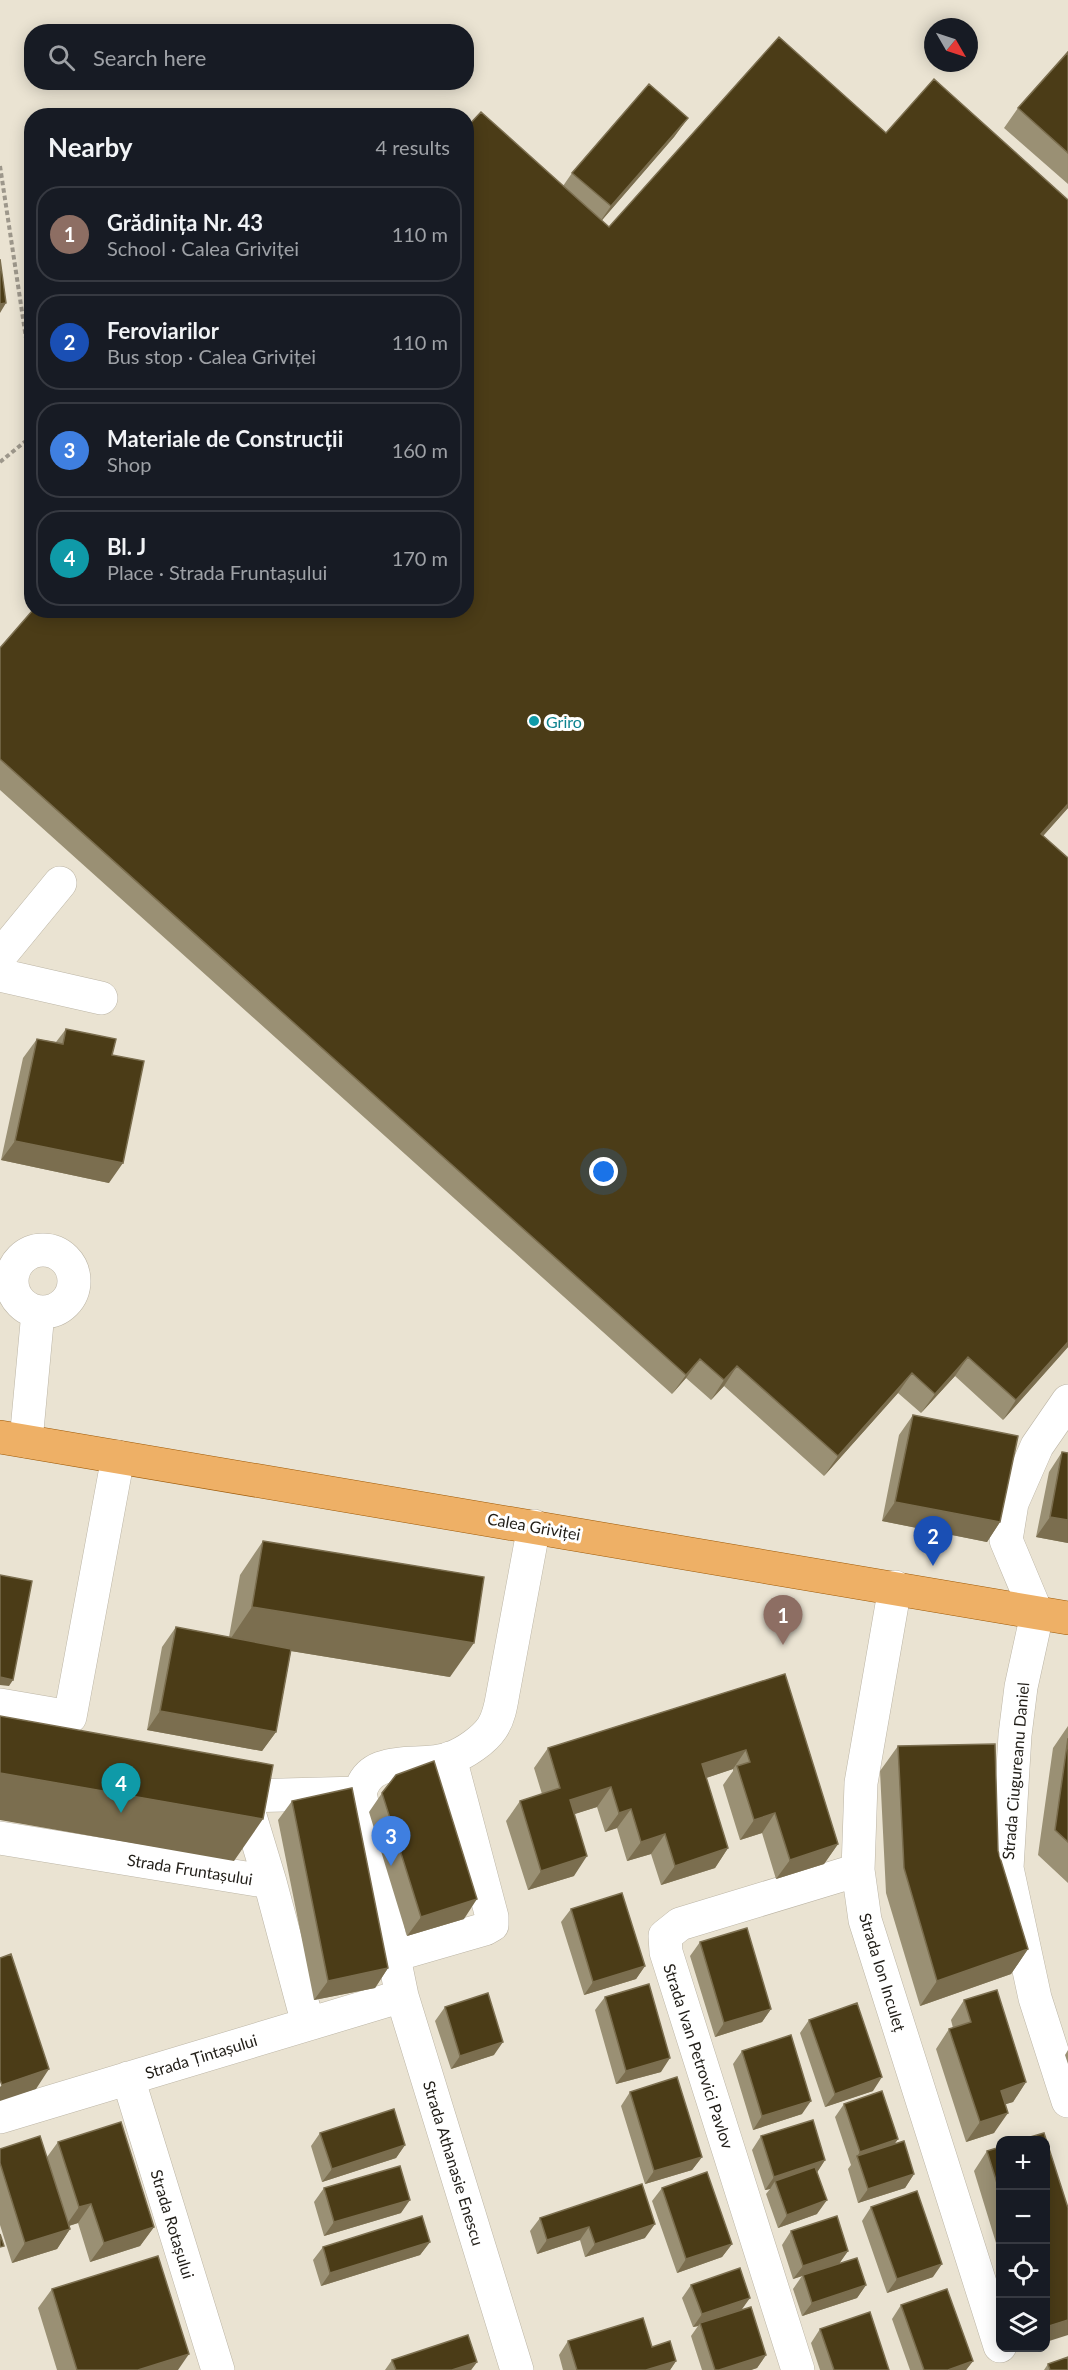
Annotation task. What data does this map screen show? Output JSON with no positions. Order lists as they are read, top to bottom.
{
  "streets": {
    "main road": ["Calea Griviței"],
    "street": [
      "Strada Ciugureanu Daniel",
      "Strada Fruntașului",
      "Strada Ion Inculeț",
      "Strada Țintașului",
      "Strada Ivan Petrovici Pavlov",
      "Strada Athanasie Enescu",
      "Strada Rotașului"
    ]
  },
  "crossings": [
    ["Calea Griviței", "Strada Ciugureanu Daniel"],
    ["Calea Griviței", "Strada Ion Inculeț"],
    ["Strada Fruntașului", "Strada Țintașului"],
    ["Strada Ion Inculeț", "Strada Ivan Petrovici Pavlov"],
    ["Strada Țintașului", "Strada Athanasie Enescu"],
    ["Strada Țintașului", "Strada Rotașului"]
  ],
  "places": ["Griro"],
  "north": "bottom right",
  "page": {
    "search": "Search here",
    "heading": ["Nearby", "4 results"],
    "list": [
      {
        "mark": "1",
        "name": "Grădinița Nr. 43",
        "note": "School · Calea Griviței",
        "value": "110 m"
      },
      {
        "mark": "2",
        "name": "Feroviarilor",
        "note": "Bus stop · Calea Griviței",
        "value": "110 m"
      },
      {
        "mark": "3",
        "name": "Materiale de Construcții",
        "note": "Shop",
        "value": "160 m"
      },
      {
        "mark": "4",
        "name": "Bl. J",
        "note": "Place · Strada Fruntașului",
        "value": "170 m"
      }
    ],
    "pins": [
      "2",
      "1",
      "4",
      "3"
    ],
    "map_buttons": ["+", "−"]
  }
}
